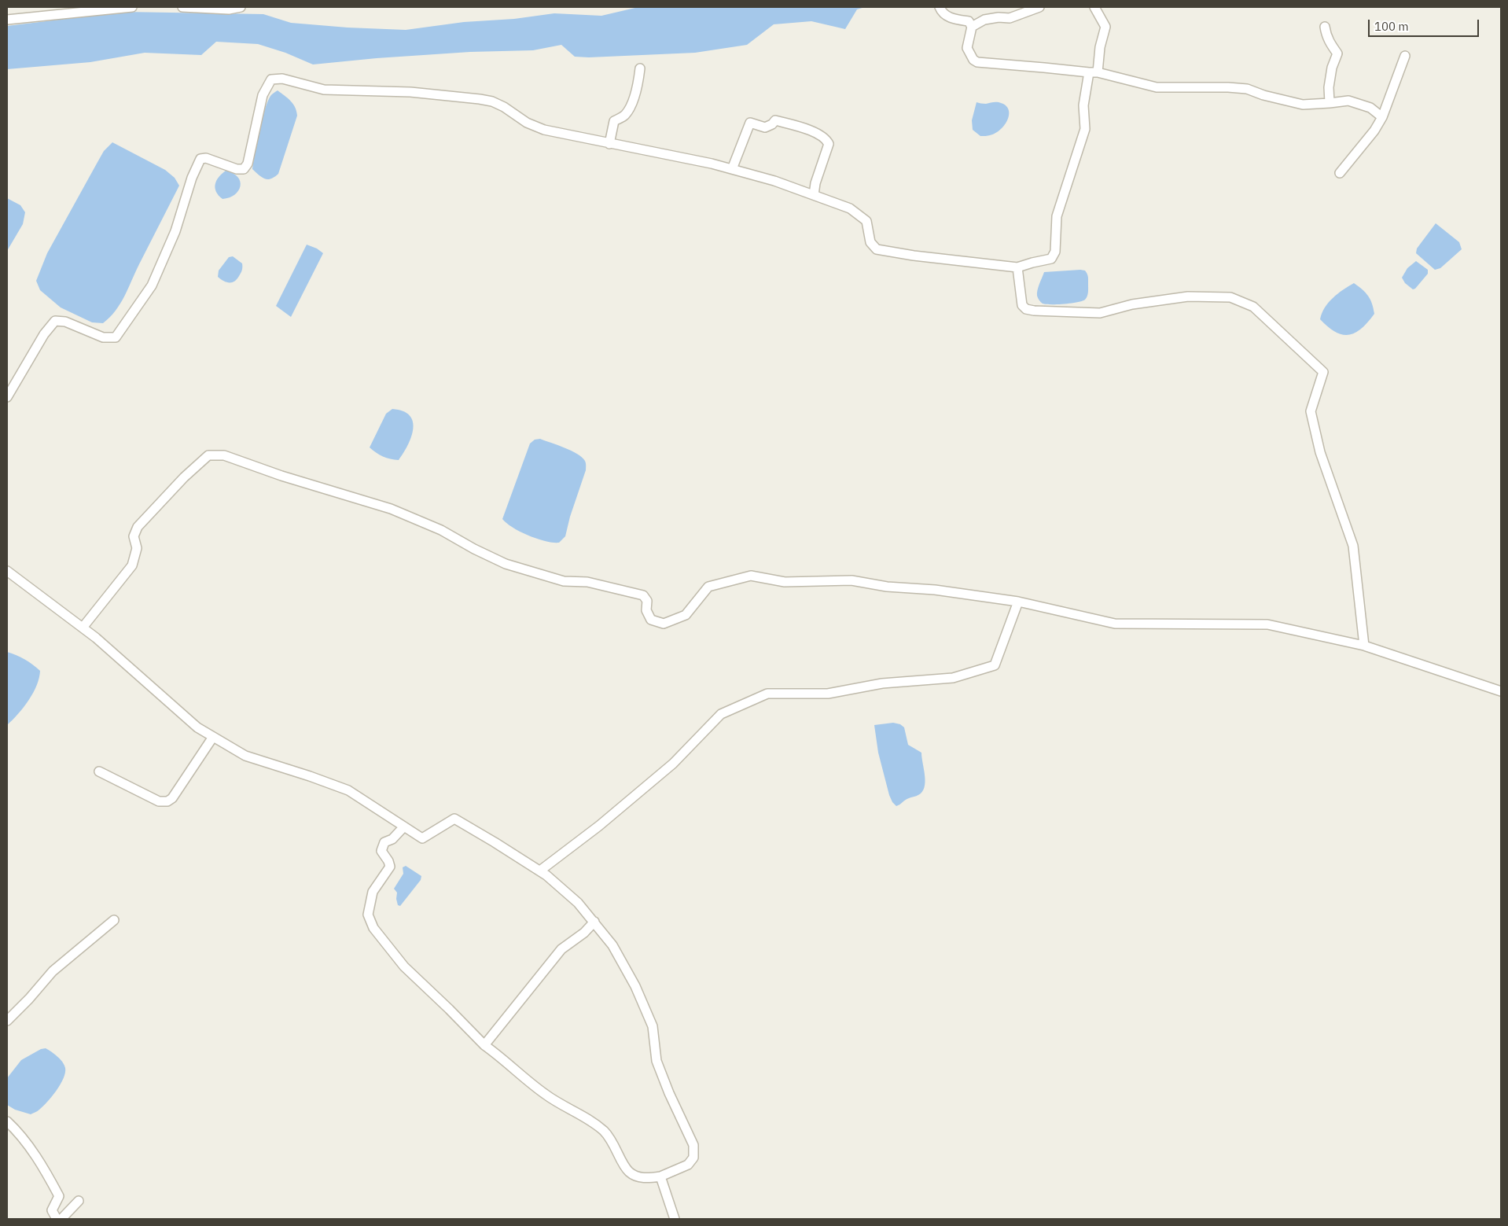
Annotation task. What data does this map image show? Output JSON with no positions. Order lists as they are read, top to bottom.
{
  "scale_bar": "100 m"
}
